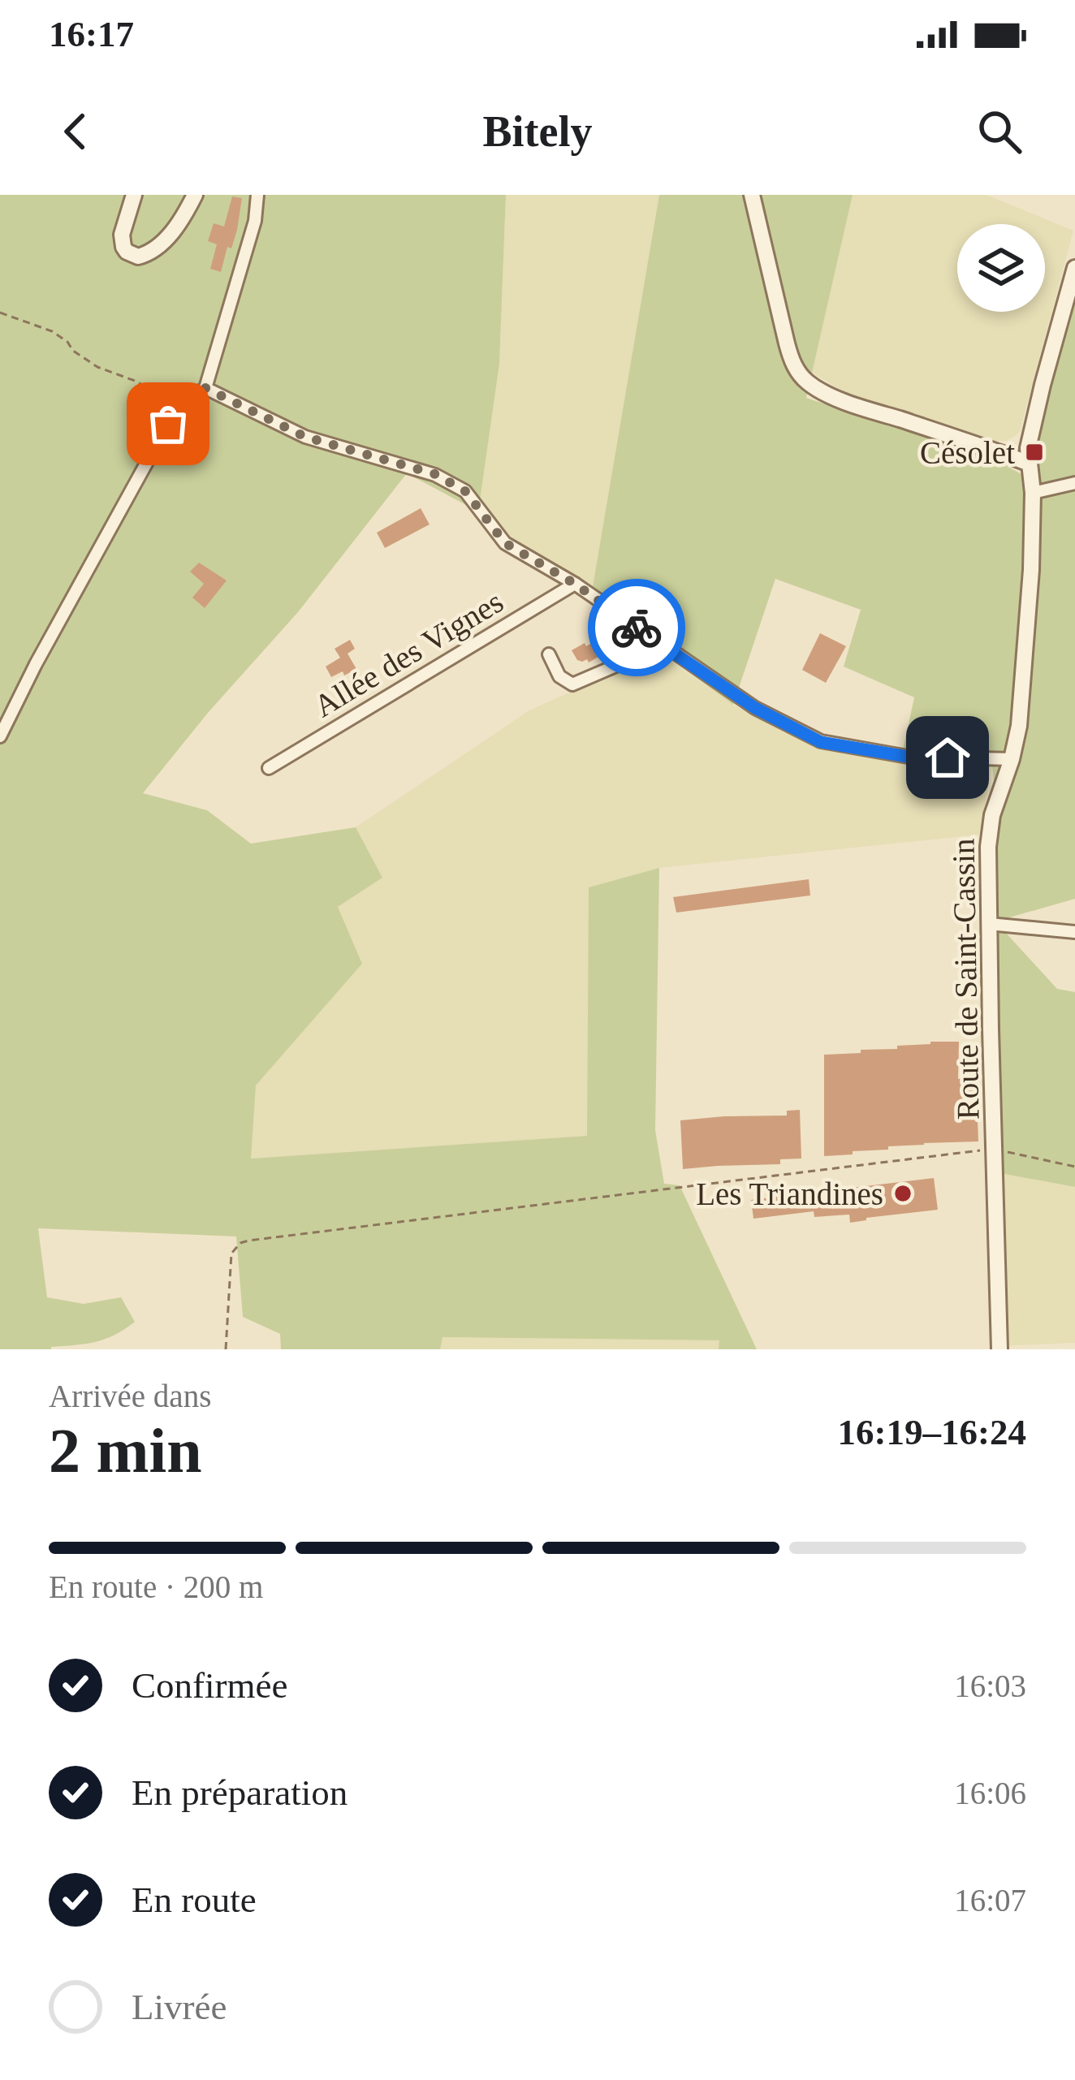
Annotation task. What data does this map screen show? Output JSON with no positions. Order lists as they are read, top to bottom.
{
  "streets": {
    "street": ["Allée des Vignes", "Route de Saint-Cassin"]
  },
  "places": {
    "transit": ["Césolet"],
    "other": ["Les Triandines"]
  },
  "page": {
    "status": "16:17",
    "header": "Bitely",
    "heading": ["2 min", "Arrivée dans", "16:19–16:24"],
    "bar": "En route · 200 m",
    "list": [
      ["Confirmée", "16:03"],
      ["En préparation", "16:06"],
      ["En route", "16:07"],
      "Livrée"
    ]
  }
}
